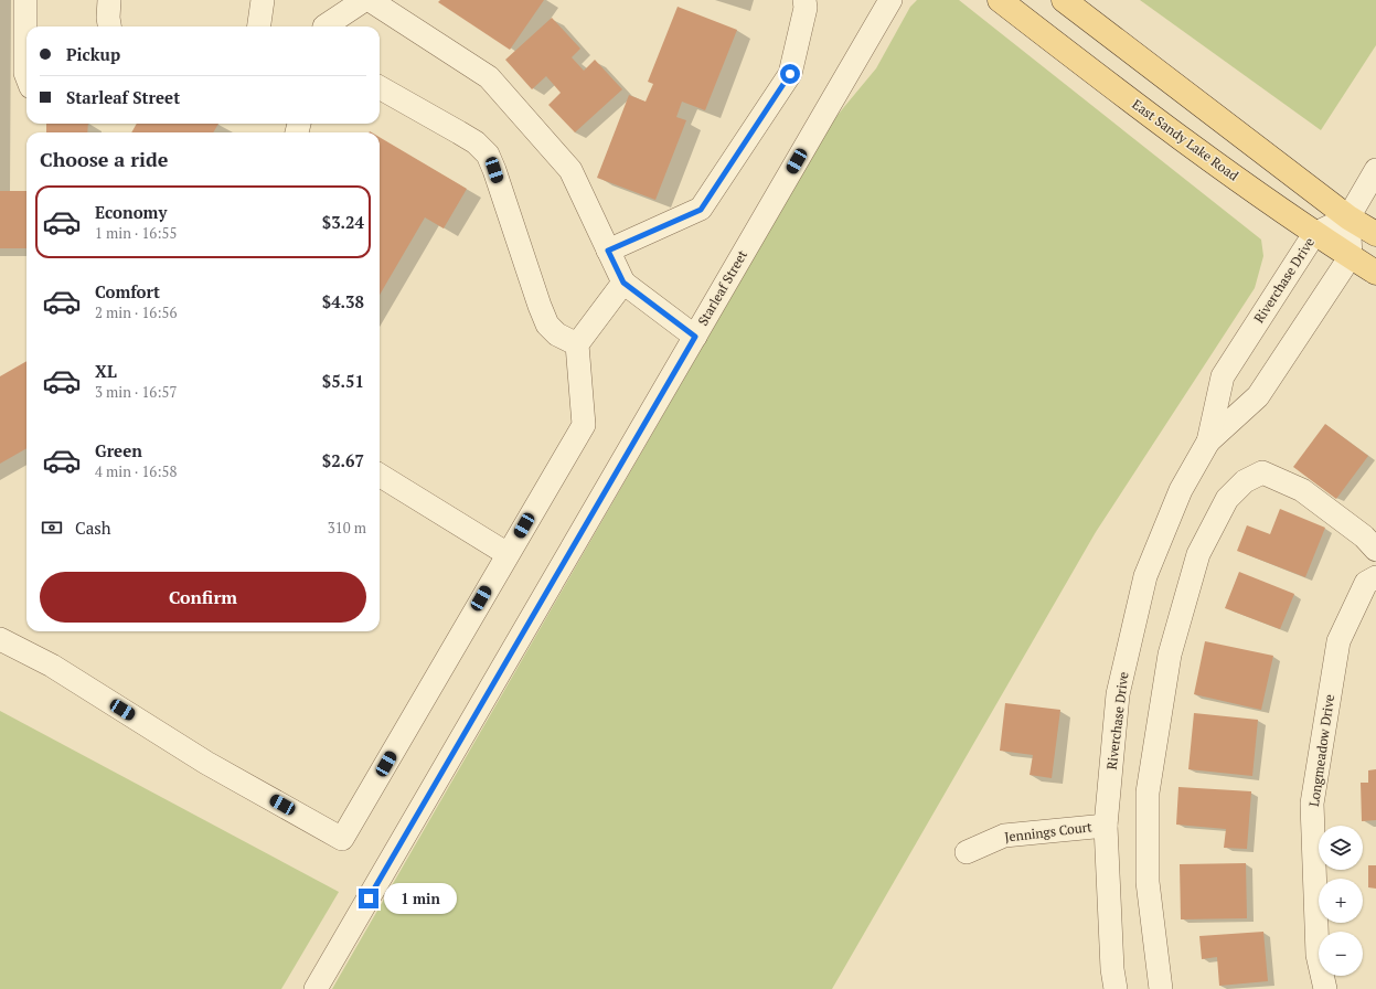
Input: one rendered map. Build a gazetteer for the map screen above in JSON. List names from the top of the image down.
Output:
{
  "streets": {
    "main road": ["East Sandy Lake Road"],
    "street": [
      "Riverchase Drive",
      "Starleaf Street",
      "Longmeadow Drive",
      "Jennings Court"
    ]
  },
  "crossings": [
    ["East Sandy Lake Road", "Riverchase Drive"],
    ["Riverchase Drive", "Jennings Court"]
  ],
  "page": {
    "banner": ["Pickup", "Starleaf Street"],
    "heading": "Choose a ride",
    "list": [
      {
        "name": "Economy",
        "note": "1 min · 16:55",
        "value": "$3.24"
      },
      {
        "name": "Comfort",
        "note": "2 min · 16:56",
        "value": "$4.38"
      },
      {
        "name": "XL",
        "note": "3 min · 16:57",
        "value": "$5.51"
      },
      {
        "name": "Green",
        "note": "4 min · 16:58",
        "value": "$2.67"
      }
    ],
    "pay": ["Cash", "310 m"],
    "buttons": "Confirm",
    "map_buttons": ["+", "−"],
    "bubble": "1 min"
  }
}
